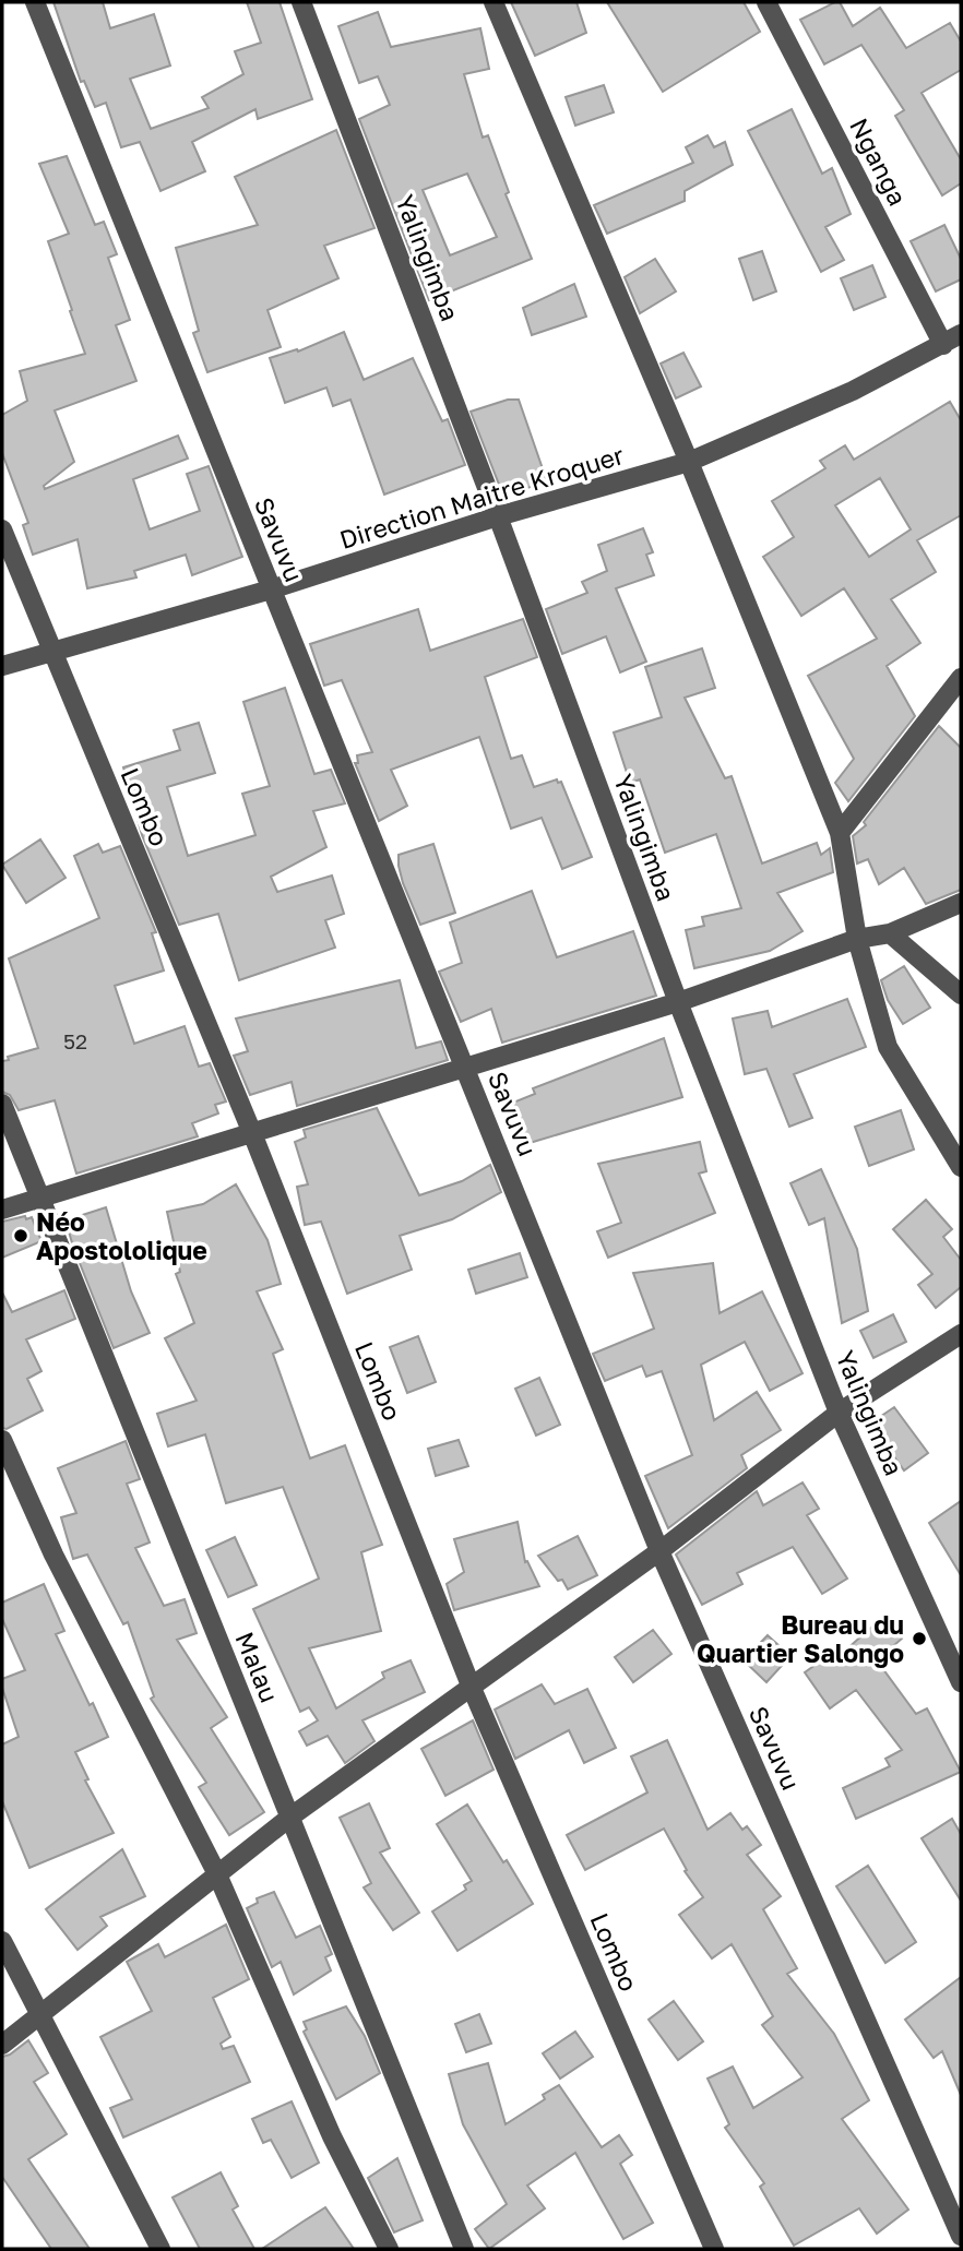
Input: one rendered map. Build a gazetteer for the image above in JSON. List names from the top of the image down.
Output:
{
  "streets": {
    "street": [
      "Nganga",
      "Yalingimba",
      "Direction Maitre Kroquer",
      "Savuvu",
      "Lombo",
      "Malau"
    ]
  },
  "crossings": [
    ["Nganga", "Direction Maitre Kroquer"],
    ["Yalingimba", "Direction Maitre Kroquer"],
    ["Direction Maitre Kroquer", "Savuvu"],
    ["Direction Maitre Kroquer", "Lombo"]
  ],
  "places": ["Néo Apostololique", "Bureau du Quartier Salongo"],
  "house_numbers": ["52"]
}
